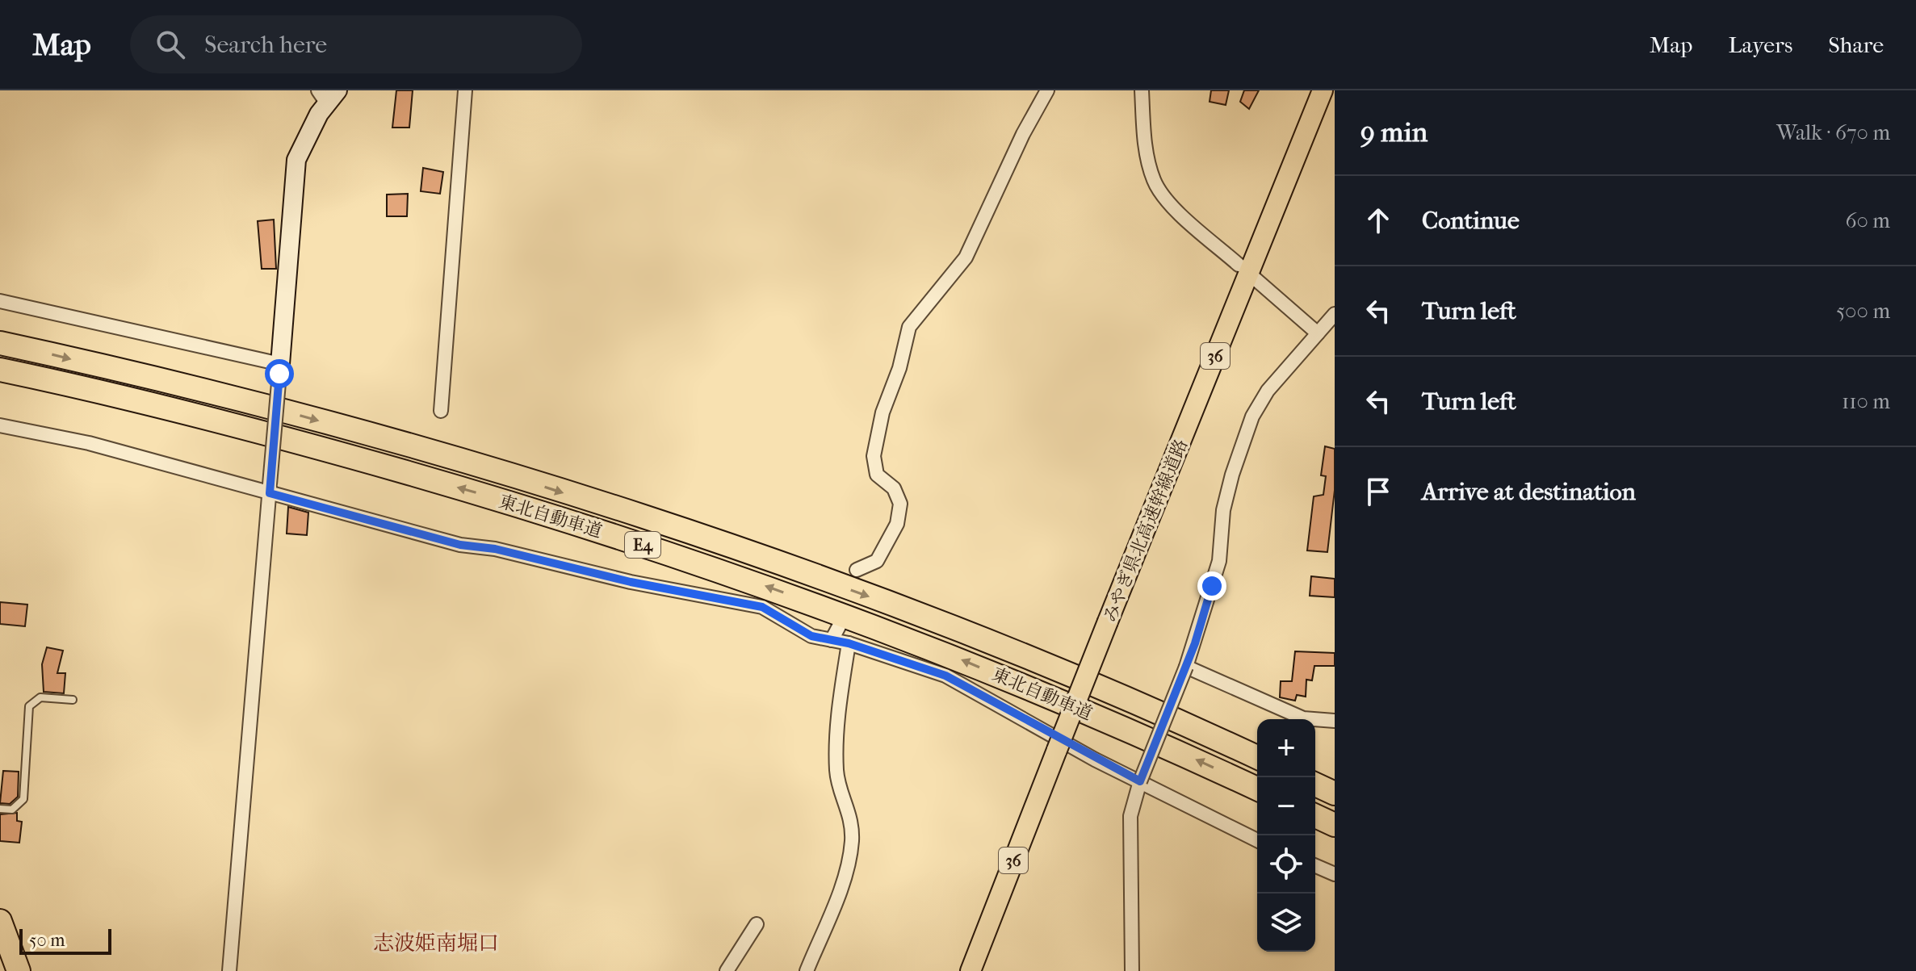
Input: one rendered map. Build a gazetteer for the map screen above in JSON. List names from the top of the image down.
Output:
{
  "streets": {
    "highway": ["東北自動車道", "E4"],
    "main road": ["36", "みやぎ県北高速幹線道路"]
  },
  "districts": ["志波姫南堀口"],
  "scale_bar": "50 m",
  "page": {
    "header": "Map",
    "search": "Search here",
    "nav": ["Map", "Layers", "Share"],
    "heading": ["9 min", "Walk · 670 m"],
    "list": [
      ["Continue", "60 m"],
      ["Turn left", "500 m"],
      ["Turn left", "110 m"],
      "Arrive at destination"
    ],
    "map_buttons": ["+", "−"],
    "scale": "50 m"
  }
}
